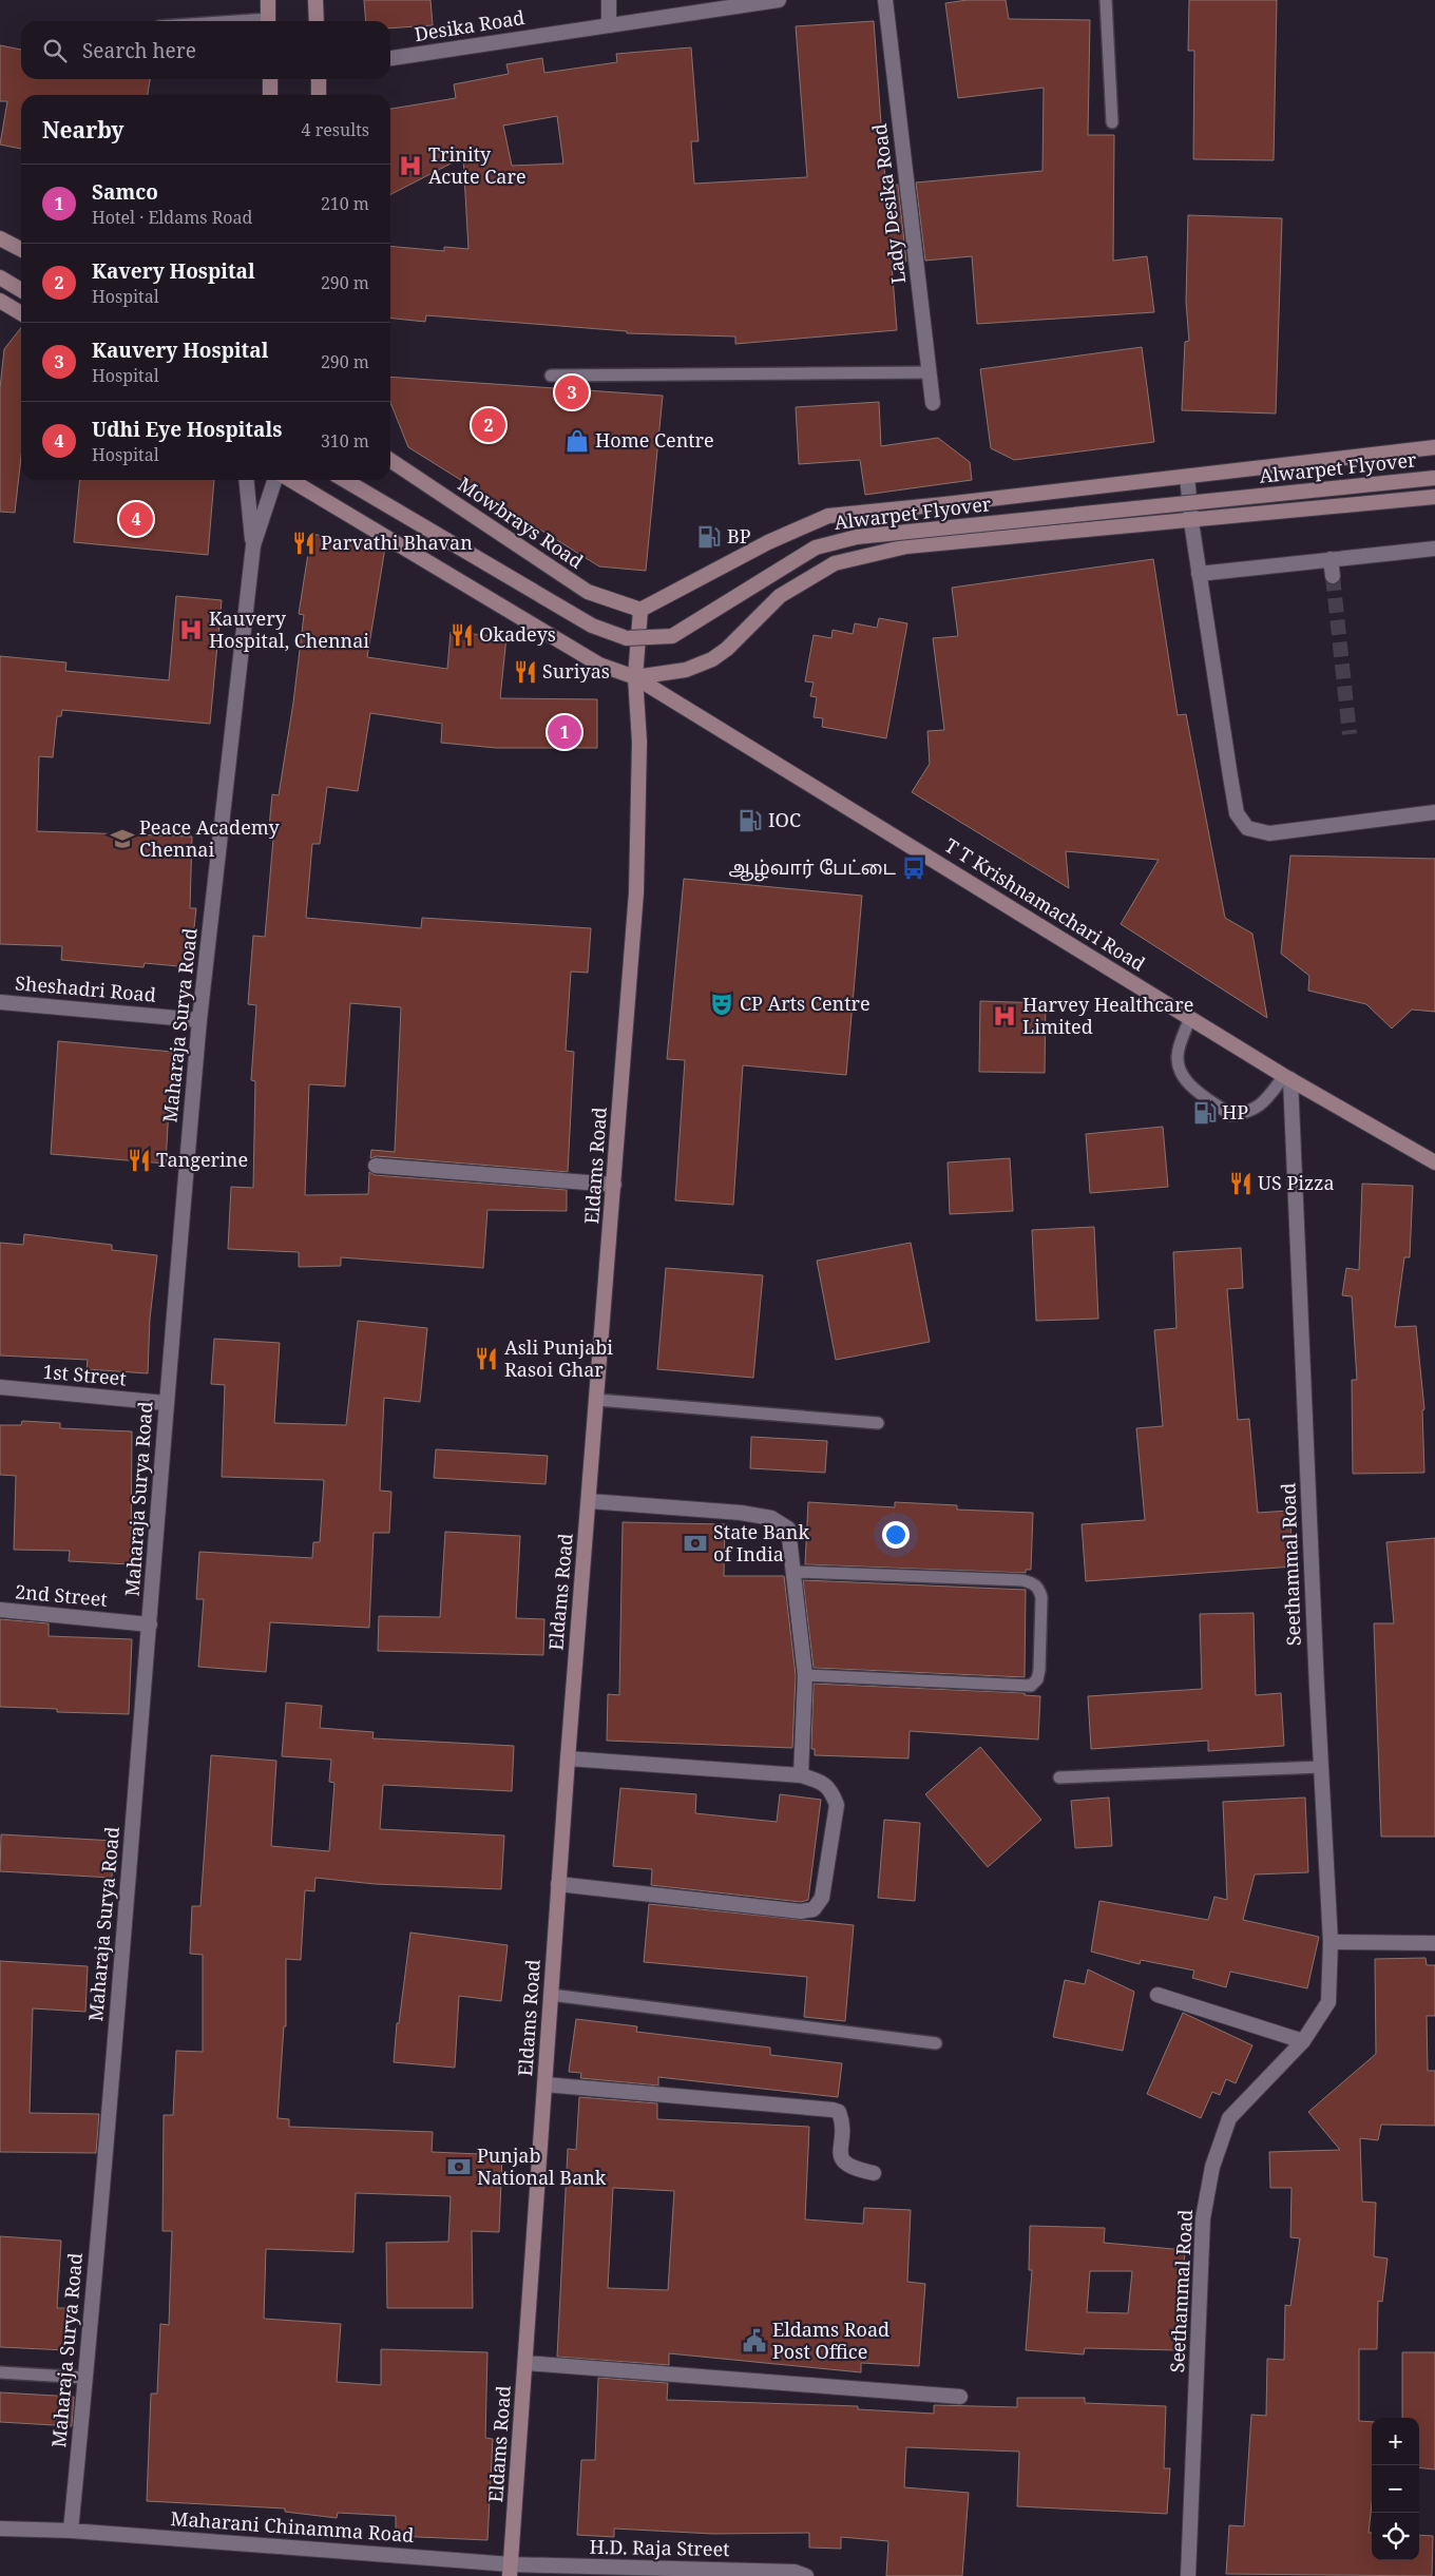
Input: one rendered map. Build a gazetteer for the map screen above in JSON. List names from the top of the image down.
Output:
{
  "streets": {
    "main road": [
      "Alwarpet Flyover",
      "Mowbrays Road",
      "T T Krishnamachari Road",
      "Eldams Road"
    ],
    "street": [
      "Desika Road",
      "Lady Desika Road",
      "Sheshadri Road",
      "Maharaja Surya Road",
      "1st Street",
      "Seethammal Road",
      "2nd Street",
      "Maharani Chinamma Road",
      "H.D. Raja Street"
    ]
  },
  "crossings": [
    ["Mowbrays Road", "Eldams Road"],
    ["T T Krishnamachari Road", "Eldams Road"],
    ["T T Krishnamachari Road", "Seethammal Road"],
    ["Sheshadri Road", "Maharaja Surya Road"],
    ["Maharaja Surya Road", "1st Street"],
    ["Maharaja Surya Road", "2nd Street"],
    ["Maharaja Surya Road", "Maharani Chinamma Road"],
    ["Eldams Road", "Maharani Chinamma Road"],
    ["Eldams Road", "H.D. Raja Street"],
    ["Maharani Chinamma Road", "H.D. Raja Street"]
  ],
  "places": {
    "hospital": ["Trinity Acute Care", "Kauvery Hospital, Chennai", "Harvey Healthcare Limited"],
    "shop": ["Home Centre"],
    "fuel station": ["BP", "IOC", "HP"],
    "restaurant": [
      "Parvathi Bhavan",
      "Okadeys",
      "Suriyas",
      "Tangerine",
      "US Pizza",
      "Asli Punjabi Rasoi Ghar"
    ],
    "school or university": ["Peace Academy Chennai"],
    "bus stop": ["ஆழ்வார் பேட்டை"],
    "theatre": ["CP Arts Centre"],
    "bank": ["State Bank of India", "Punjab National Bank"],
    "public building": ["Eldams Road Post Office"]
  },
  "page": {
    "search": "Search here",
    "heading": ["Nearby", "4 results"],
    "list": [
      {
        "mark": "1",
        "name": "Samco",
        "note": "Hotel · Eldams Road",
        "value": "210 m"
      },
      {
        "mark": "2",
        "name": "Kavery Hospital",
        "note": "Hospital",
        "value": "290 m"
      },
      {
        "mark": "3",
        "name": "Kauvery Hospital",
        "note": "Hospital",
        "value": "290 m"
      },
      {
        "mark": "4",
        "name": "Udhi Eye Hospitals",
        "note": "Hospital",
        "value": "310 m"
      }
    ],
    "pins": [
      "3",
      "2",
      "4",
      "1"
    ],
    "map_buttons": ["+", "−"]
  }
}
